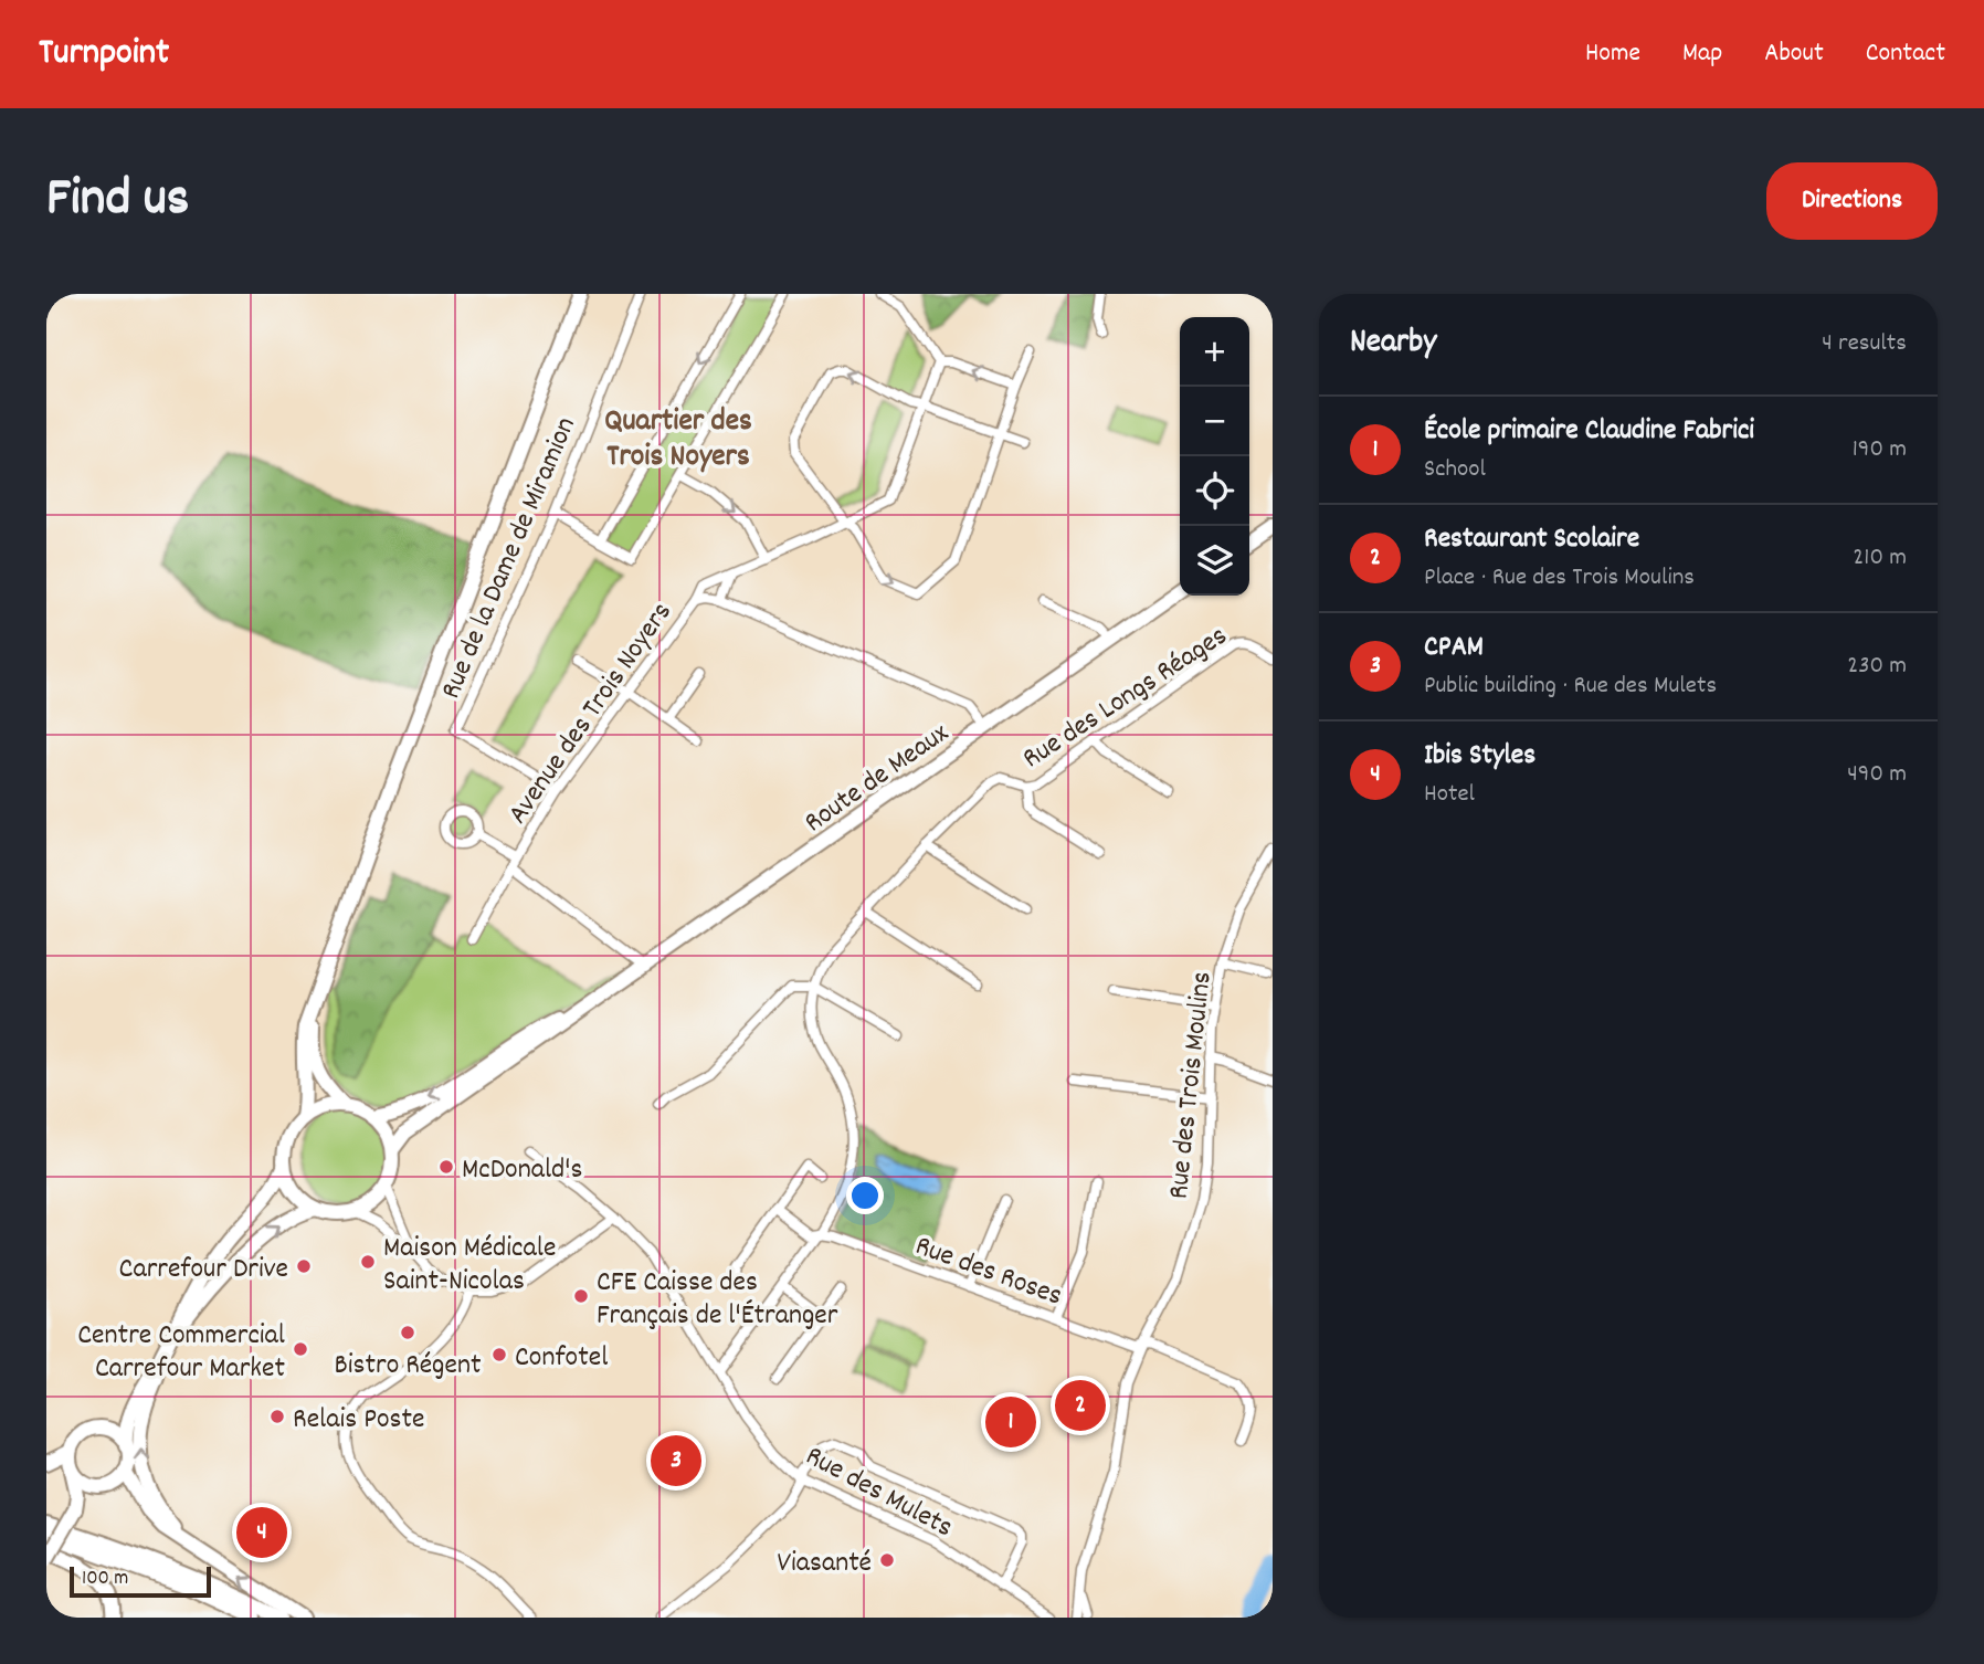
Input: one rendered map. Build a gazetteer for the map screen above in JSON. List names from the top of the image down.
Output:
{
  "streets": {
    "main road": ["Route de Meaux"],
    "street": [
      "Rue de la Dame de Miramion",
      "Rue des Longs Réages",
      "Avenue des Trois Noyers",
      "Rue des Trois Moulins",
      "Rue des Roses",
      "Rue des Mulets"
    ]
  },
  "crossings": [
    ["Rue de la Dame de Miramion", "Avenue des Trois Noyers"],
    ["Avenue des Trois Noyers", "Route de Meaux"],
    ["Rue des Trois Moulins", "Rue des Roses"]
  ],
  "districts": ["Quartier des Trois Noyers"],
  "places": [
    "McDonald's",
    "Maison Médicale Saint-Nicolas",
    "Carrefour Drive",
    "CFE Caisse des Français de l'Étranger",
    "Bistro Régent",
    "Centre Commercial Carrefour Market",
    "Confotel",
    "Relais Poste",
    "Viasanté"
  ],
  "scale_bar": "100 m",
  "page": {
    "header": "Turnpoint",
    "nav": [
      "Home",
      "Map",
      "About",
      "Contact"
    ],
    "title": "Find us",
    "buttons": "Directions",
    "heading": ["Nearby", "4 results"],
    "map_buttons": ["+", "−"],
    "list": [
      {
        "mark": "1",
        "name": "École primaire Claudine Fabrici",
        "note": "School",
        "value": "190 m"
      },
      {
        "mark": "2",
        "name": "Restaurant Scolaire",
        "note": "Place · Rue des Trois Moulins",
        "value": "210 m"
      },
      {
        "mark": "3",
        "name": "CPAM",
        "note": "Public building · Rue des Mulets",
        "value": "230 m"
      },
      {
        "mark": "4",
        "name": "Ibis Styles",
        "note": "Hotel",
        "value": "490 m"
      }
    ],
    "pins": [
      "2",
      "1",
      "3",
      "4"
    ],
    "scale": "100 m"
  }
}
